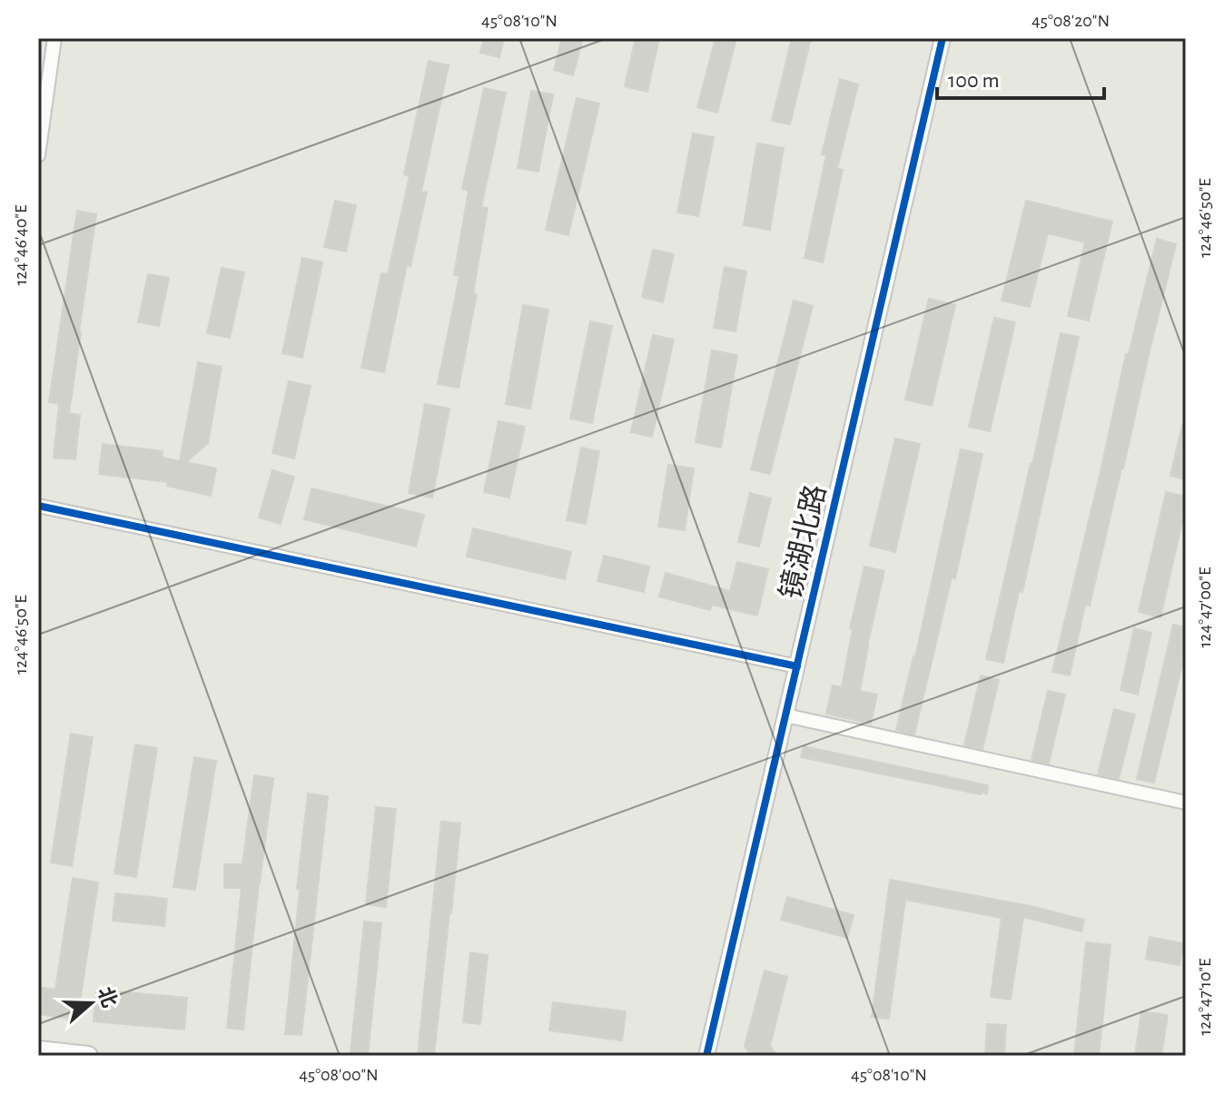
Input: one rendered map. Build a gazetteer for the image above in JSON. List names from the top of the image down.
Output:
{
  "streets": {
    "street": ["镜湖北路"]
  },
  "scale_bar": "100 m",
  "north": "right",
  "coordinates": [
    "45°08'10\"N",
    "45°08'20\"N",
    "124°46'50\"E",
    "124°46'40\"E",
    "124°47'00\"E",
    "124°47'10\"E",
    "45°08'00\"N"
  ]
}
